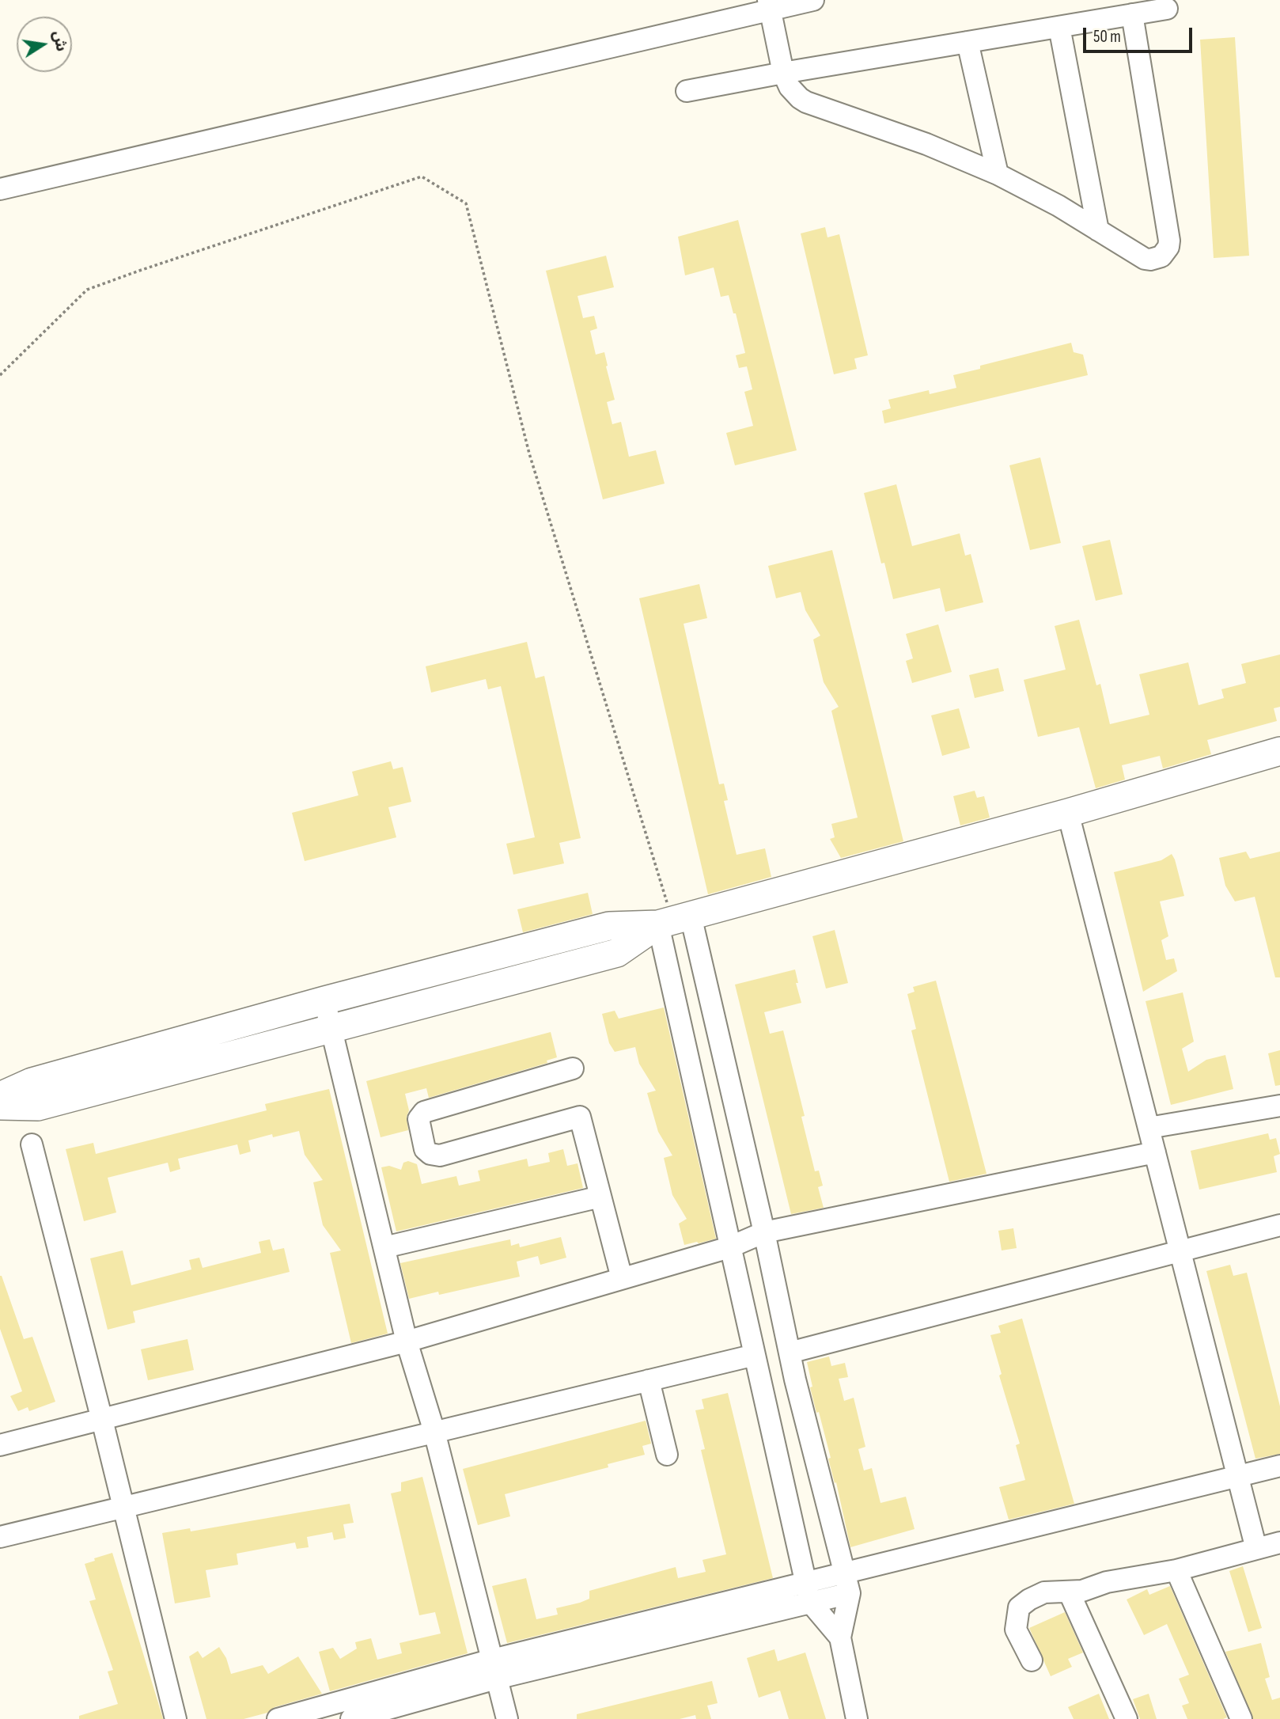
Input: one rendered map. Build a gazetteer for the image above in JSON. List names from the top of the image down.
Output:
{
  "scale_bar": "50 m",
  "north": "right"
}
